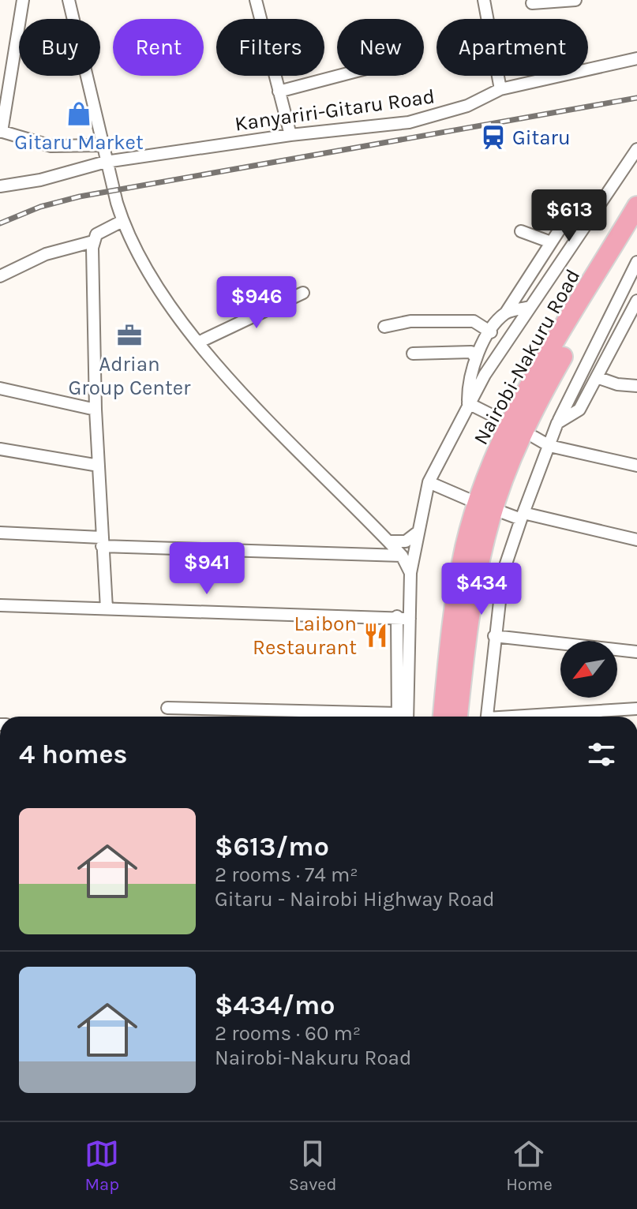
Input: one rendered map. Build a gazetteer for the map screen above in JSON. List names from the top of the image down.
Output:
{
  "streets": {
    "highway": ["Nairobi-Nakuru Road"],
    "street": ["Kanyariri-Gitaru Road"]
  },
  "places": {
    "shop": ["Gitaru Market"],
    "station": ["Gitaru"],
    "office": ["Adrian Group Center"],
    "restaurant": ["Laibon Restaurant"]
  },
  "north": "bottom left",
  "page": {
    "chip": [
      "Buy",
      "Rent",
      "Filters",
      "New",
      "Apartment"
    ],
    "price": [
      "$613",
      "$946",
      "$941",
      "$434"
    ],
    "heading": "4 homes",
    "list": [
      {
        "name": "$613/mo",
        "note": "2 rooms · 74 m² · Gitaru - Nairobi Highway Road"
      },
      {
        "name": "$434/mo",
        "note": "2 rooms · 60 m² · Nairobi-Nakuru Road"
      }
    ],
    "tabs": ["Map", "Saved", "Home"]
  }
}
